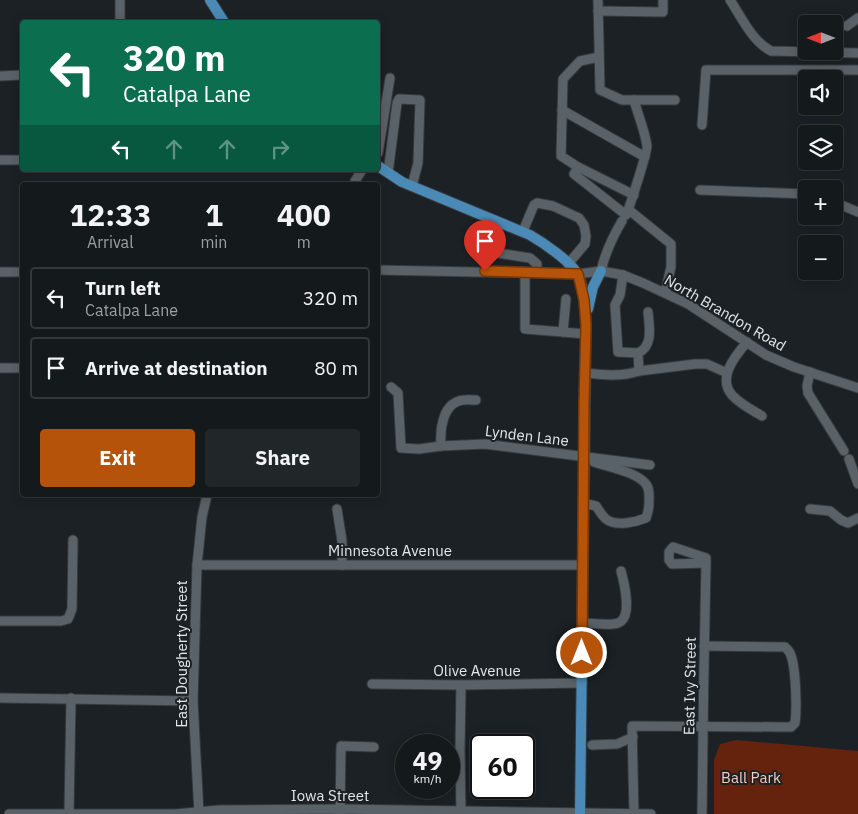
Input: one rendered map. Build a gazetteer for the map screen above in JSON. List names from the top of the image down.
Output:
{
  "streets": {
    "street": [
      "North Brandon Road",
      "Lynden Lane",
      "Minnesota Avenue",
      "East Dougherty Street",
      "Olive Avenue",
      "East Ivy Street",
      "Iowa Street"
    ]
  },
  "crossings": [
    ["Minnesota Avenue", "East Dougherty Street"],
    ["East Dougherty Street", "Iowa Street"]
  ],
  "parks": ["Ball Park"],
  "north": "left",
  "page": {
    "map_buttons": ["+", "−"],
    "turn": ["320 m", "Catalpa Lane"],
    "eta": [
      "12:33",
      "Arrival",
      "1",
      "min",
      "400",
      "m"
    ],
    "list": [
      {
        "name": "Turn left",
        "note": "Catalpa Lane",
        "value": "320 m"
      },
      {
        "name": "Arrive at destination",
        "value": "80 m"
      }
    ],
    "buttons": ["Exit", "Share"],
    "speed": "49 km/h",
    "limit": "60"
  }
}
